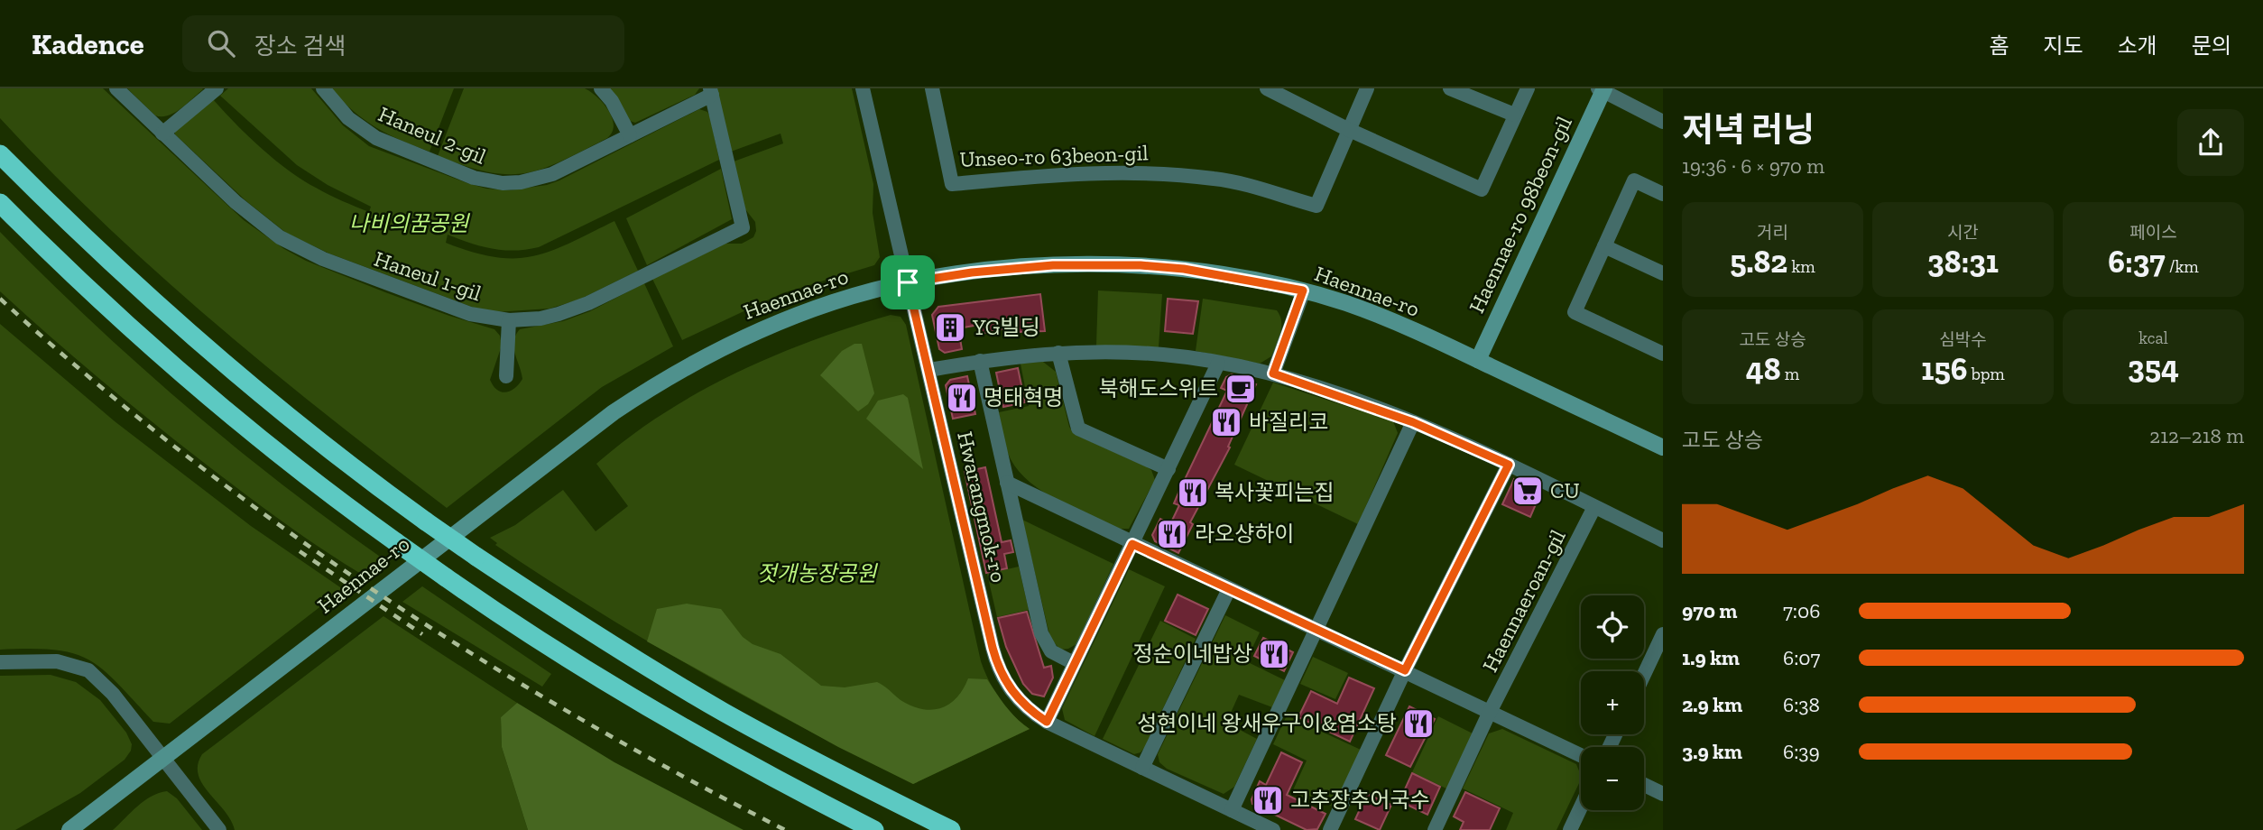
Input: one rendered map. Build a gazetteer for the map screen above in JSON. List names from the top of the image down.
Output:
{
  "streets": {
    "main road": ["Haennae-ro 98beon-gil", "Haennae-ro"],
    "street": [
      "Haneul 2-gil",
      "Unseo-ro 63beon-gil",
      "Haneul 1-gil",
      "Hwarangmok-ro",
      "Haennaeroan-gil"
    ]
  },
  "crossings": [
    ["Haneul 2-gil", "Haneul 1-gil"],
    ["Haennae-ro 98beon-gil", "Haennae-ro"],
    ["Haennae-ro", "Hwarangmok-ro"]
  ],
  "parks": ["나비의꿈공원", "젓개농장공원"],
  "places": {
    "building": ["YG빌딩"],
    "cafe": ["북해도스위트"],
    "restaurant": [
      "명태혁명",
      "바질리코",
      "복사꽃피는집",
      "라오샹하이",
      "정순이네밥상",
      "성현이네 왕새우구이&염소탕",
      "고추장추어국수"
    ],
    "supermarket": ["CU"]
  },
  "page": {
    "header": "Kadence",
    "search": "장소 검색",
    "nav": [
      "홈",
      "지도",
      "소개",
      "문의"
    ],
    "heading": ["저녁 러닝", "19:36 · 6 × 970 m"],
    "stats": [
      ["거리", "5.82 km"],
      ["시간", "38:31"],
      ["페이스", "6:37 /km"],
      ["고도 상승", "48 m"],
      ["심박수", "156 bpm"],
      ["kcal", "354"]
    ],
    "chart": ["고도 상승", "212–218 m"],
    "list": [
      {
        "name": "970 m",
        "note": "7:06"
      },
      {
        "name": "1.9 km",
        "note": "6:07"
      },
      {
        "name": "2.9 km",
        "note": "6:38"
      },
      {
        "name": "3.9 km",
        "note": "6:39"
      }
    ],
    "map_buttons": ["+", "−"]
  }
}
